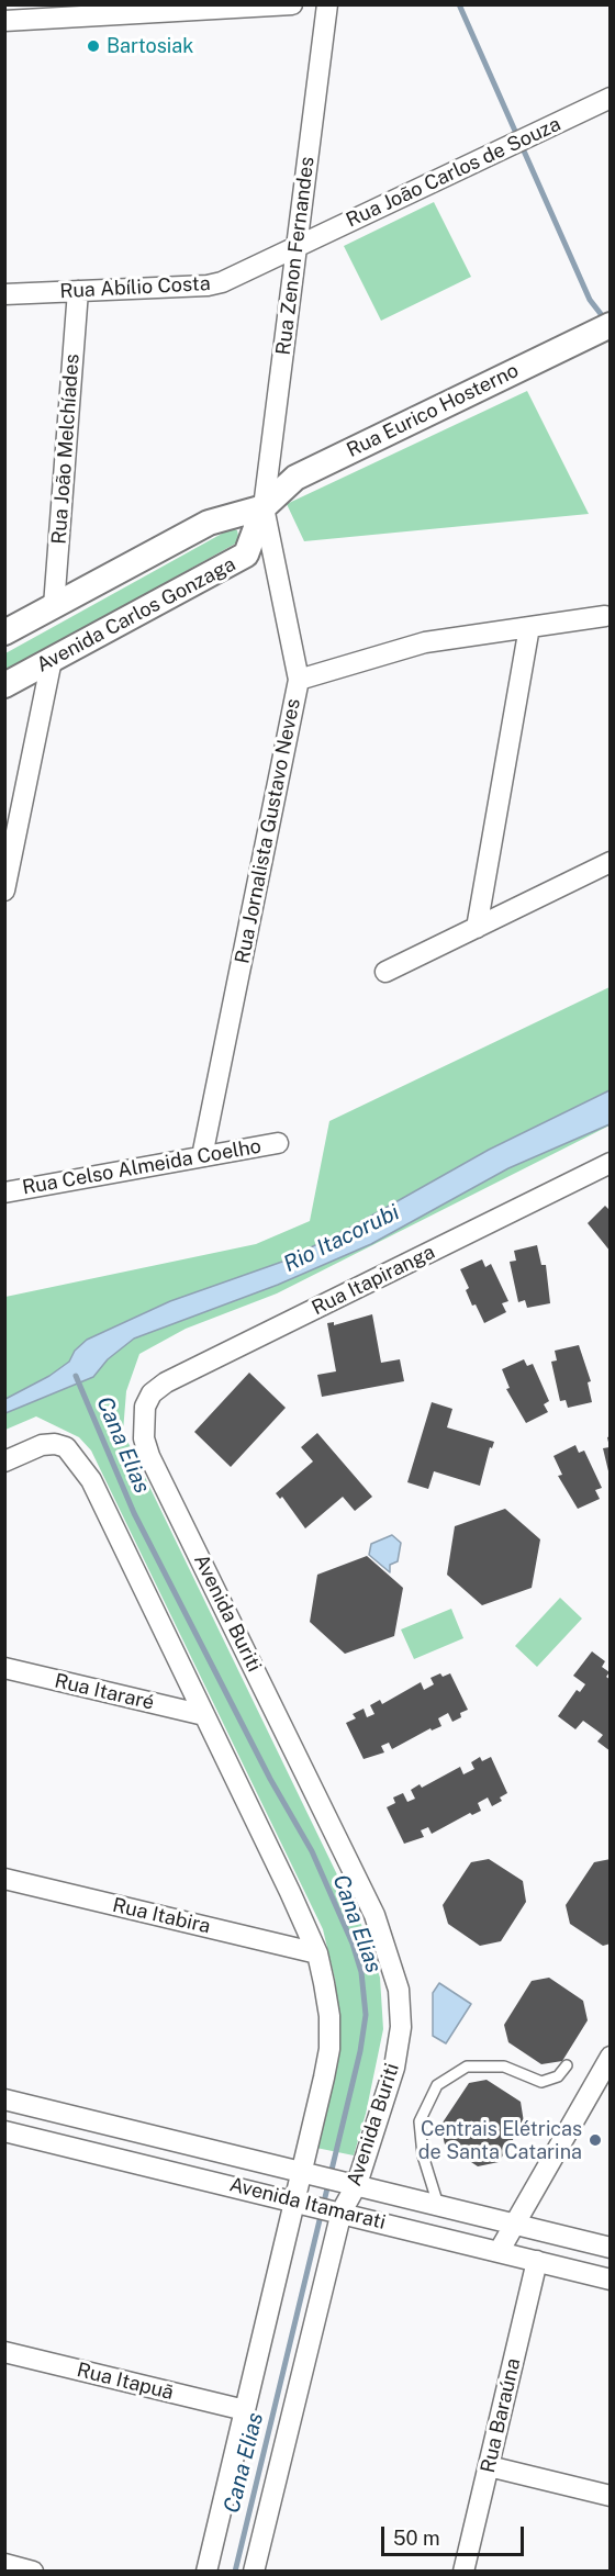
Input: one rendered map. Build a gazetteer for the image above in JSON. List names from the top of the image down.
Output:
{
  "streets": {
    "street": [
      "Rua João Carlos de Souza",
      "Rua Zenon Fernandes",
      "Rua Abílio Costa",
      "Rua Eurico Hosterno",
      "Rua João Melchíades",
      "Avenida Carlos Gonzaga",
      "Rua Jornalista Gustavo Neves",
      "Rua Celso Almeida Coelho",
      "Rua Itapiranga",
      "Avenida Buriti",
      "Rua Itararé",
      "Rua Itabira",
      "Avenida Itamarati",
      "Rua Itapuã",
      "Rua Baraúna"
    ]
  },
  "crossings": [
    ["Rua João Carlos de Souza", "Rua Zenon Fernandes"],
    ["Rua João Carlos de Souza", "Rua Abílio Costa"],
    ["Rua Zenon Fernandes", "Rua Abílio Costa"],
    ["Rua Zenon Fernandes", "Rua Eurico Hosterno"],
    ["Rua Zenon Fernandes", "Avenida Carlos Gonzaga"],
    ["Rua Zenon Fernandes", "Rua Jornalista Gustavo Neves"],
    ["Rua Abílio Costa", "Rua João Melchíades"],
    ["Rua Eurico Hosterno", "Avenida Carlos Gonzaga"],
    ["Rua Eurico Hosterno", "Rua Jornalista Gustavo Neves"],
    ["Avenida Carlos Gonzaga", "Rua Jornalista Gustavo Neves"],
    ["Rua Jornalista Gustavo Neves", "Rua Celso Almeida Coelho"],
    ["Rua Itapiranga", "Avenida Buriti"],
    ["Avenida Buriti", "Avenida Itamarati"],
    ["Avenida Itamarati", "Rua Baraúna"]
  ],
  "water": ["Rio Itacorubi", "Cana Elias"],
  "places": ["Bartosiak", "Centrais Elétricas de Santa Catarina"],
  "scale_bar": "50 m"
}
